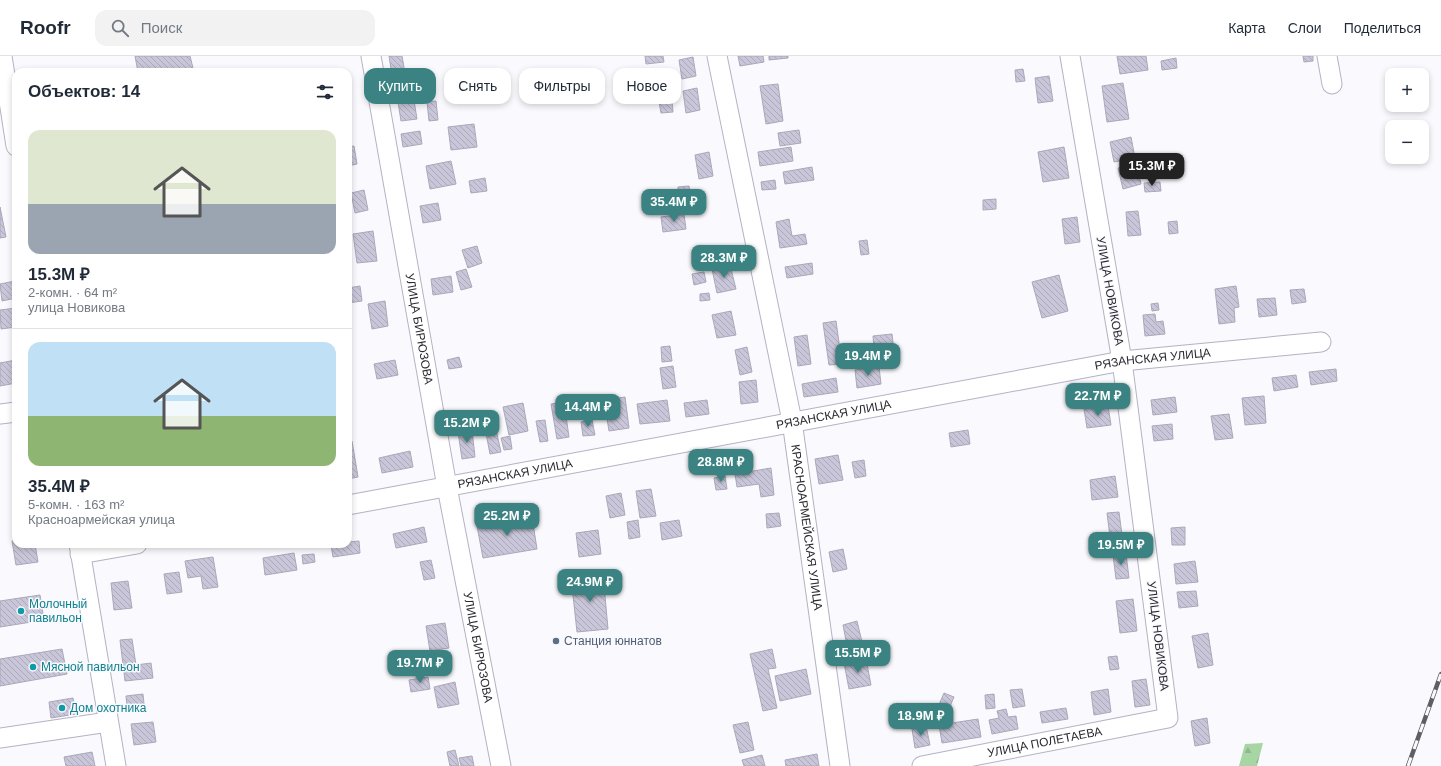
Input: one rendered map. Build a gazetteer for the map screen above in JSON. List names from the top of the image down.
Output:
{
  "streets": {
    "street": [
      "УЛИЦА НОВИКОВА",
      "УЛИЦА БИРЮЗОВА",
      "РЯЗАНСКАЯ УЛИЦА",
      "КРАСНОАРМЕЙСКАЯ УЛИЦА",
      "УЛИЦА ПОЛЕТАЕВА"
    ]
  },
  "crossings": [
    ["УЛИЦА НОВИКОВА", "РЯЗАНСКАЯ УЛИЦА"],
    ["УЛИЦА НОВИКОВА", "УЛИЦА ПОЛЕТАЕВА"],
    ["УЛИЦА БИРЮЗОВА", "РЯЗАНСКАЯ УЛИЦА"],
    ["РЯЗАНСКАЯ УЛИЦА", "КРАСНОАРМЕЙСКАЯ УЛИЦА"]
  ],
  "places": [
    "Молочный павильон",
    "Станция юннатов",
    "Мясной павильон",
    "Дом охотника"
  ],
  "page": {
    "header": "Roofr",
    "search": "Поиск",
    "nav": ["Карта", "Слои", "Поделиться"],
    "map_buttons": ["+", "−"],
    "chip": [
      "Купить",
      "Снять",
      "Фильтры",
      "Новое"
    ],
    "heading": "Объектов: 14",
    "list": [
      {
        "name": "15.3M ₽",
        "note": "2-комн. · 64 m² · улица Новикова"
      },
      {
        "name": "35.4M ₽",
        "note": "5-комн. · 163 m² · Красноармейская улица"
      }
    ],
    "price": [
      "15.3M ₽",
      "35.4M ₽",
      "28.3M ₽",
      "19.4M ₽",
      "22.7M ₽",
      "14.4M ₽",
      "15.2M ₽",
      "28.8M ₽",
      "25.2M ₽",
      "19.5M ₽",
      "24.9M ₽",
      "15.5M ₽",
      "19.7M ₽",
      "18.9M ₽"
    ]
  }
}
